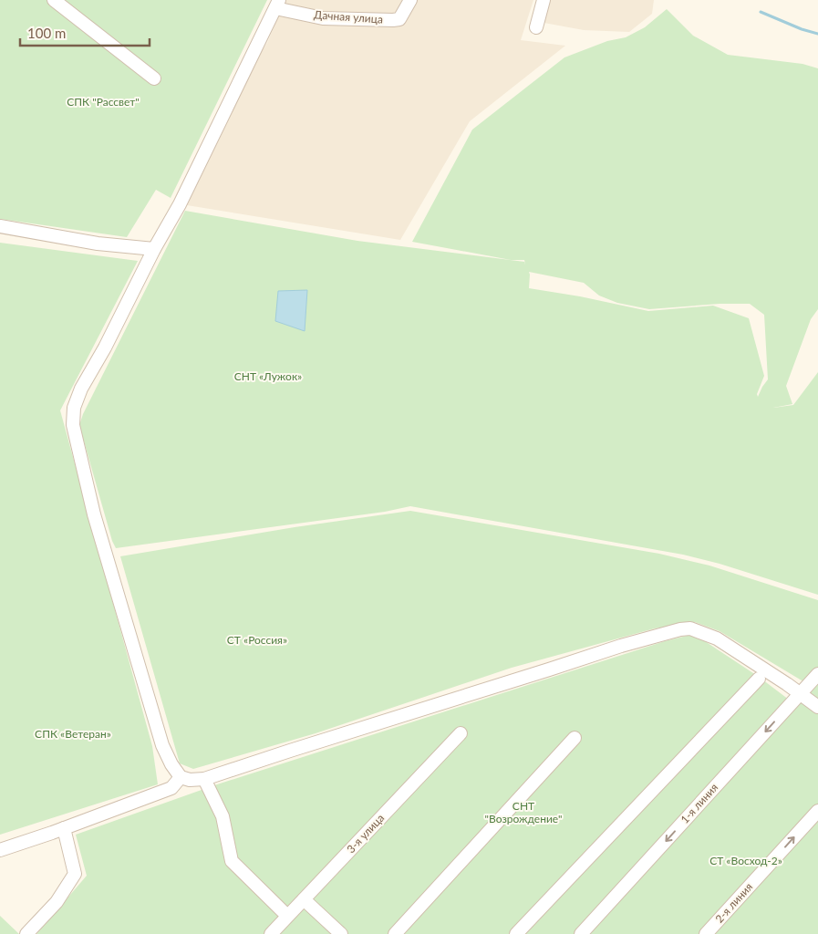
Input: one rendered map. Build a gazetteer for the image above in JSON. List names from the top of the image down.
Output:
{
  "streets": {
    "street": [
      "Дачная улица",
      "1-я линия",
      "3-я улица",
      "2-я линия"
    ]
  },
  "one_way": ["2-я линия"],
  "parks": [
    "СПК \"Рассвет\"",
    "СНТ «Лужок»",
    "СТ «Россия»",
    "СПК «Ветеран»",
    "СНТ \"Возрождение\"",
    "СТ «Восход-2»"
  ],
  "scale_bar": "100 m"
}
